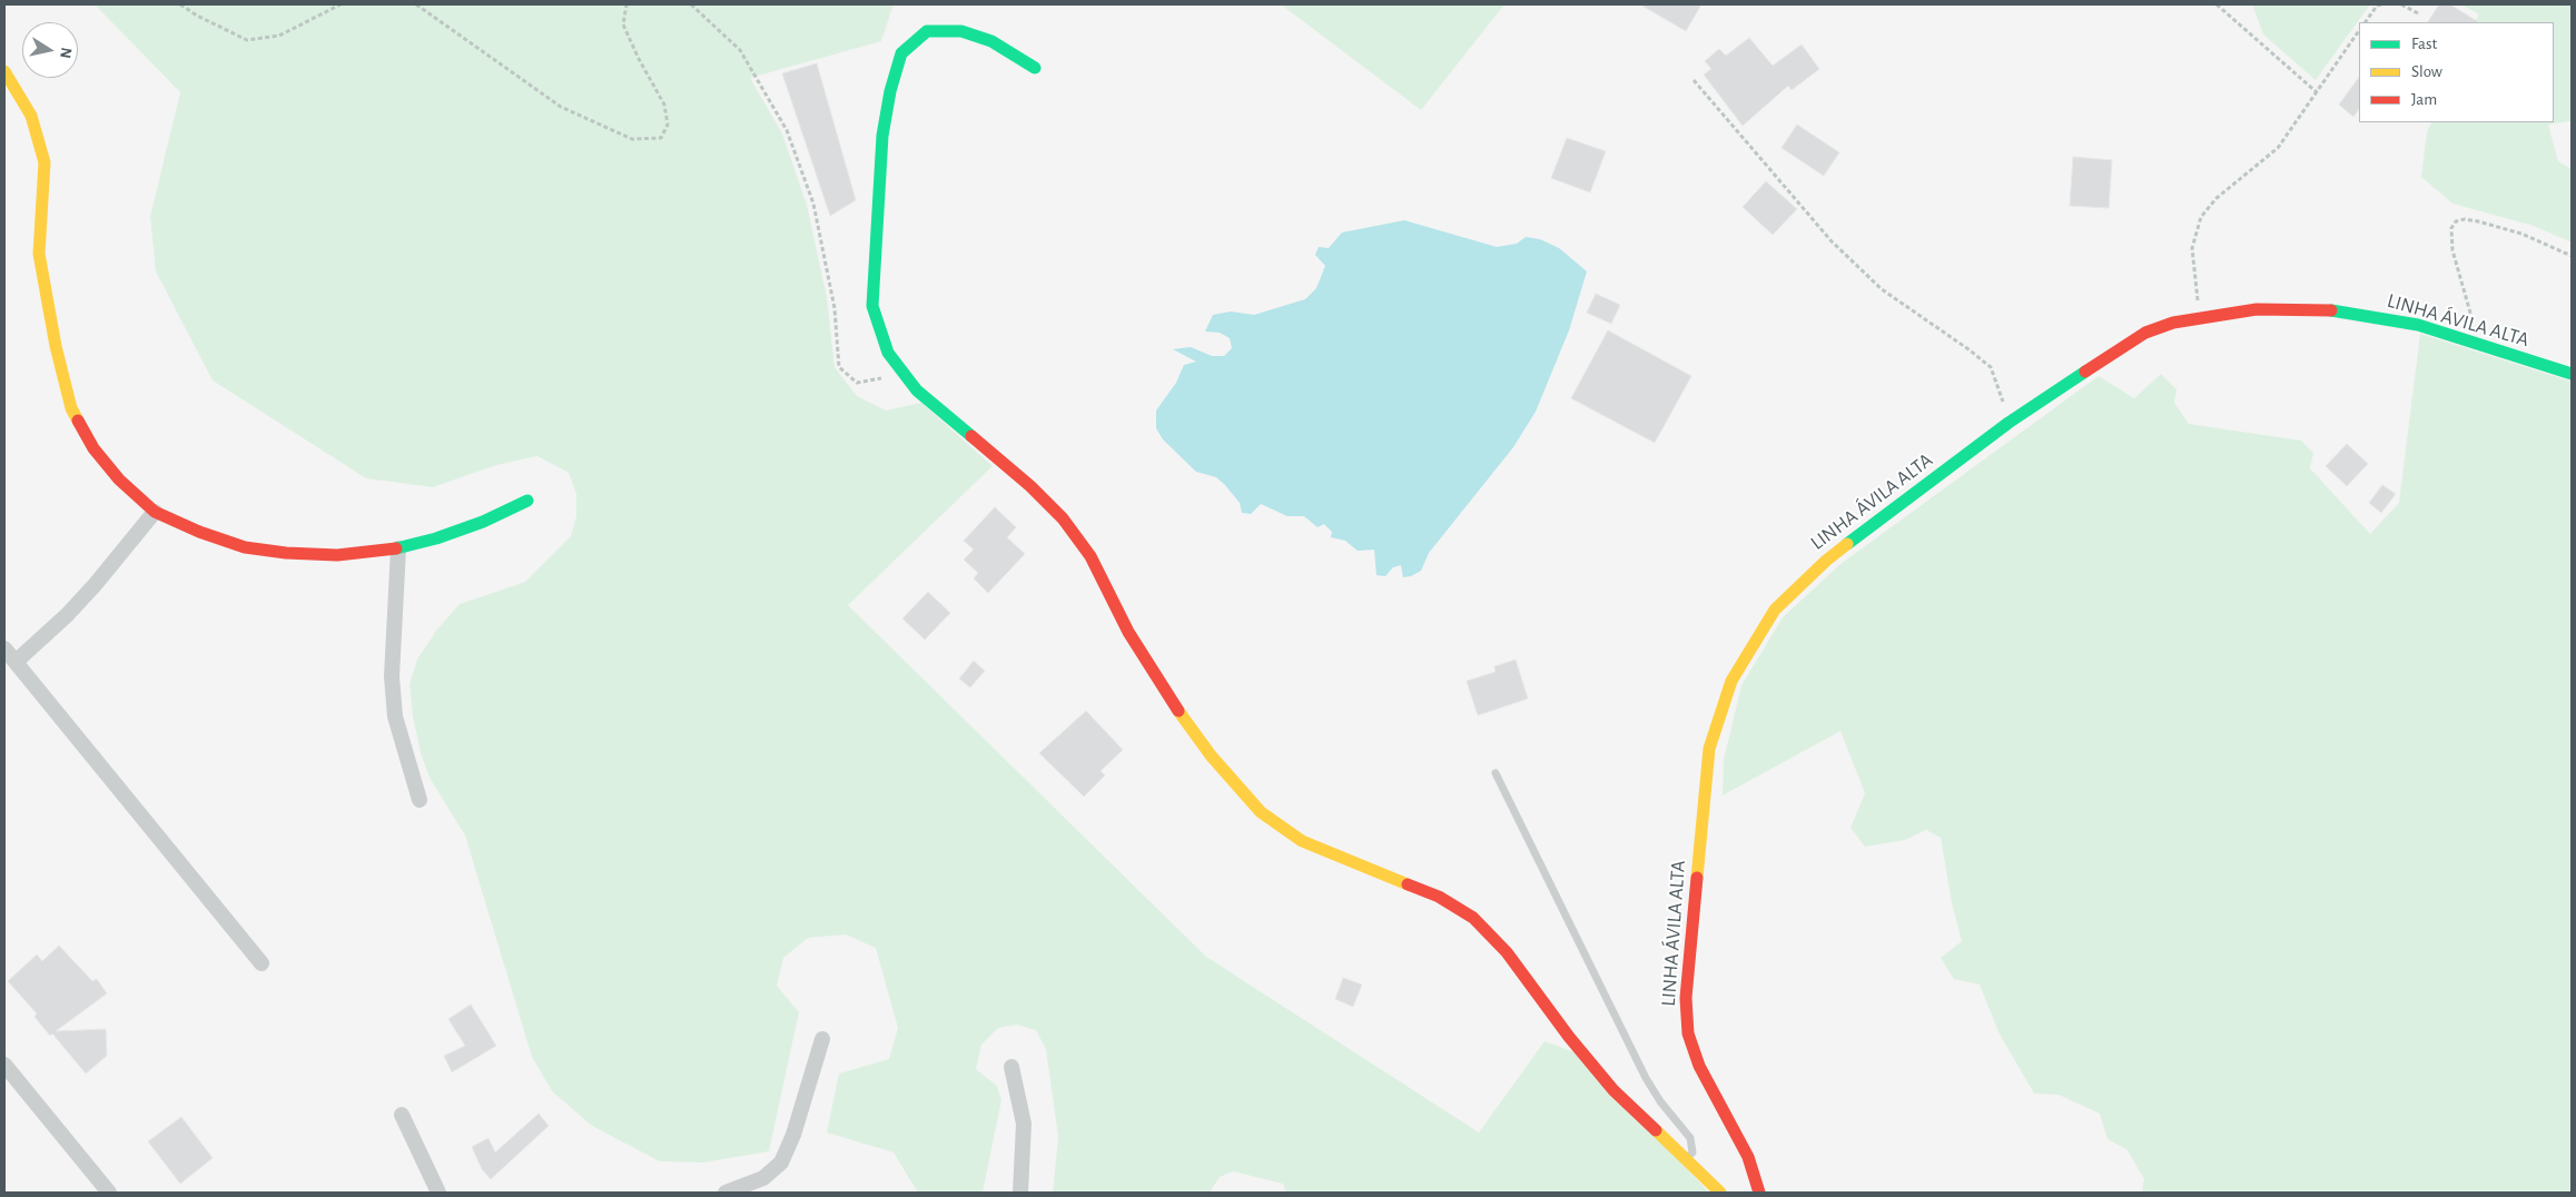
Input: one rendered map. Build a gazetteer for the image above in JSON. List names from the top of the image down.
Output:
{
  "streets": {
    "street": ["LINHA ÁVILA ALTA"]
  },
  "legend": ["Fast", "Slow", "Jam"],
  "north": "right"
}
